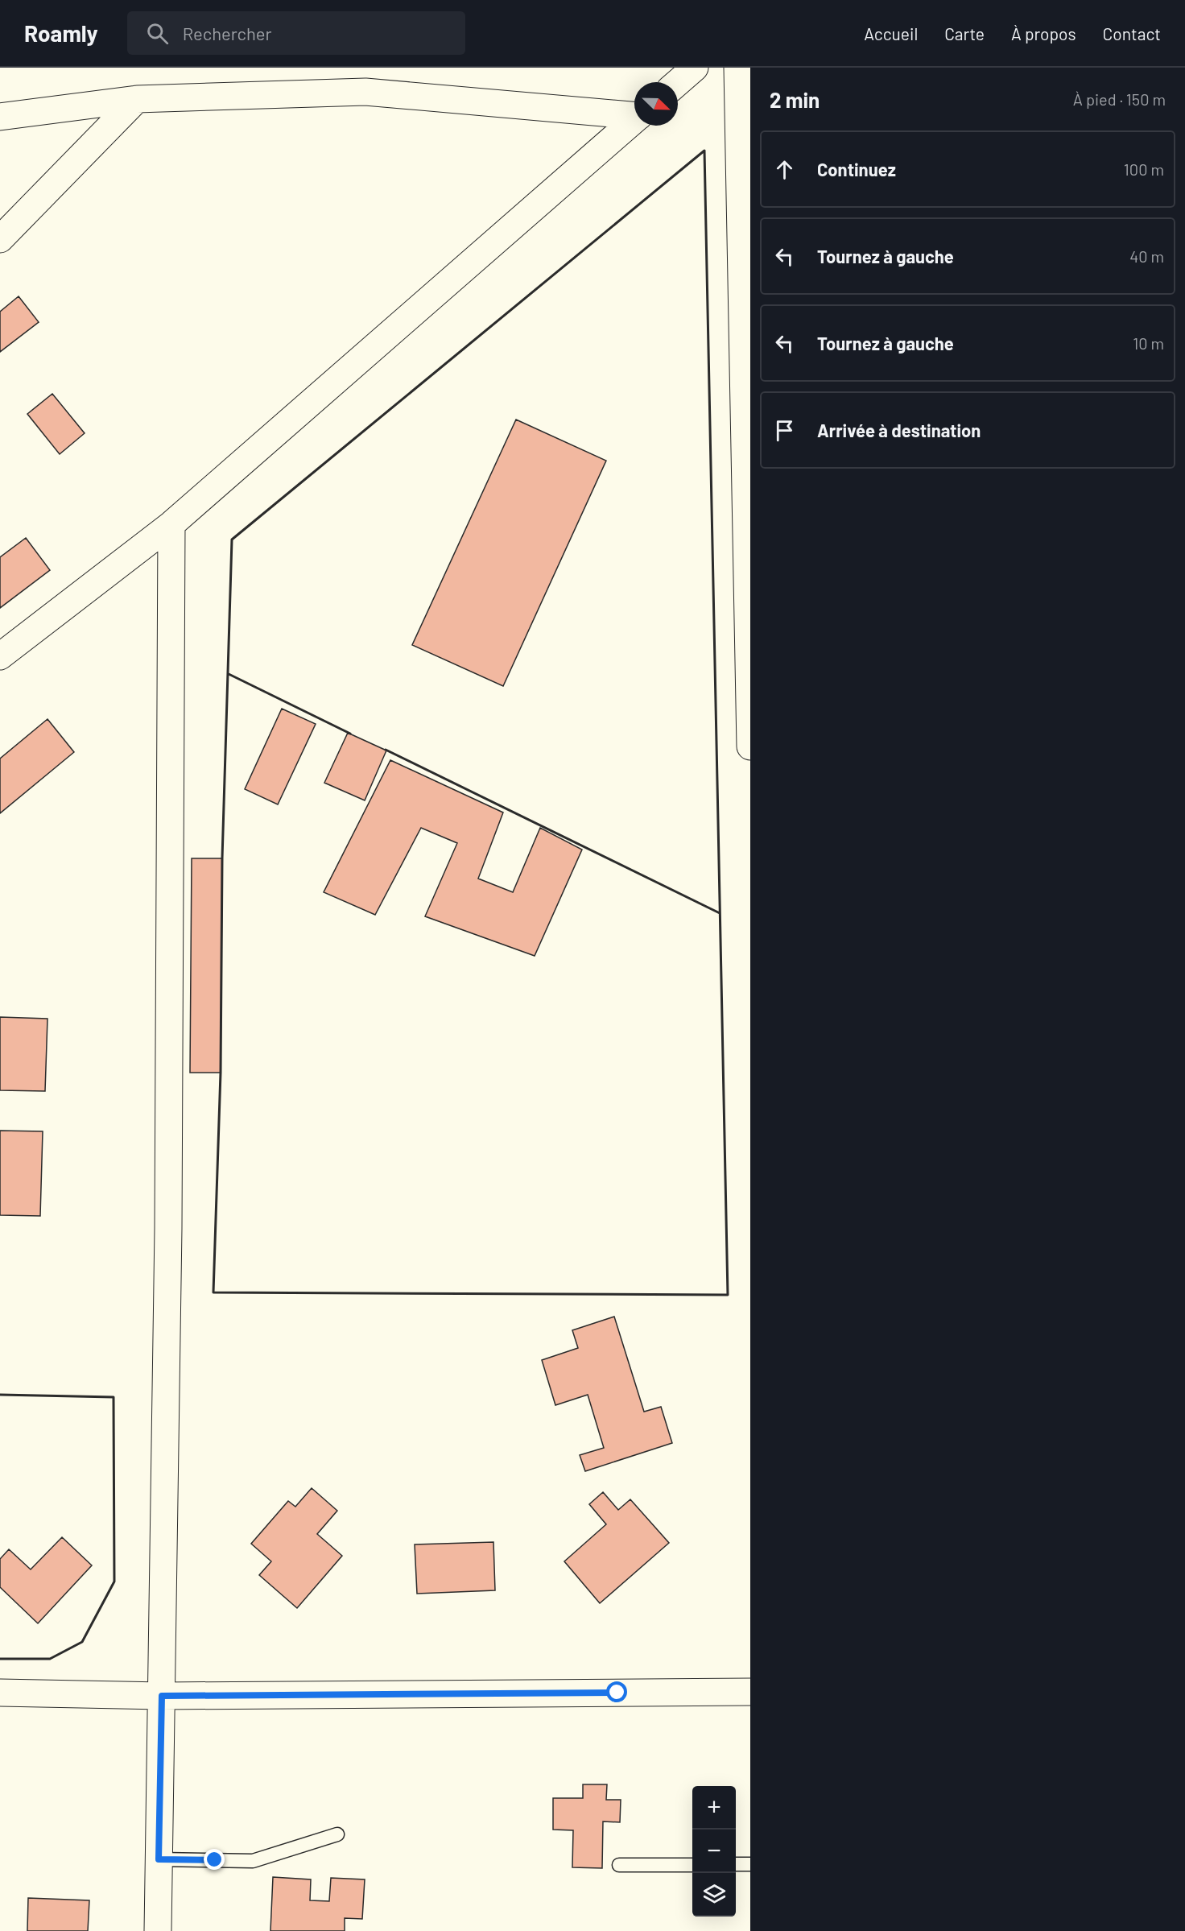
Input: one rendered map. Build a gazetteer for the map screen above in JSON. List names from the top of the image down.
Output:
{
  "north": "bottom right",
  "page": {
    "header": "Roamly",
    "search": "Rechercher",
    "nav": [
      "Accueil",
      "Carte",
      "À propos",
      "Contact"
    ],
    "heading": ["2 min", "À pied · 150 m"],
    "list": [
      ["Continuez", "100 m"],
      ["Tournez à gauche", "40 m"],
      ["Tournez à gauche", "10 m"],
      "Arrivée à destination"
    ],
    "map_buttons": ["+", "−"]
  }
}
